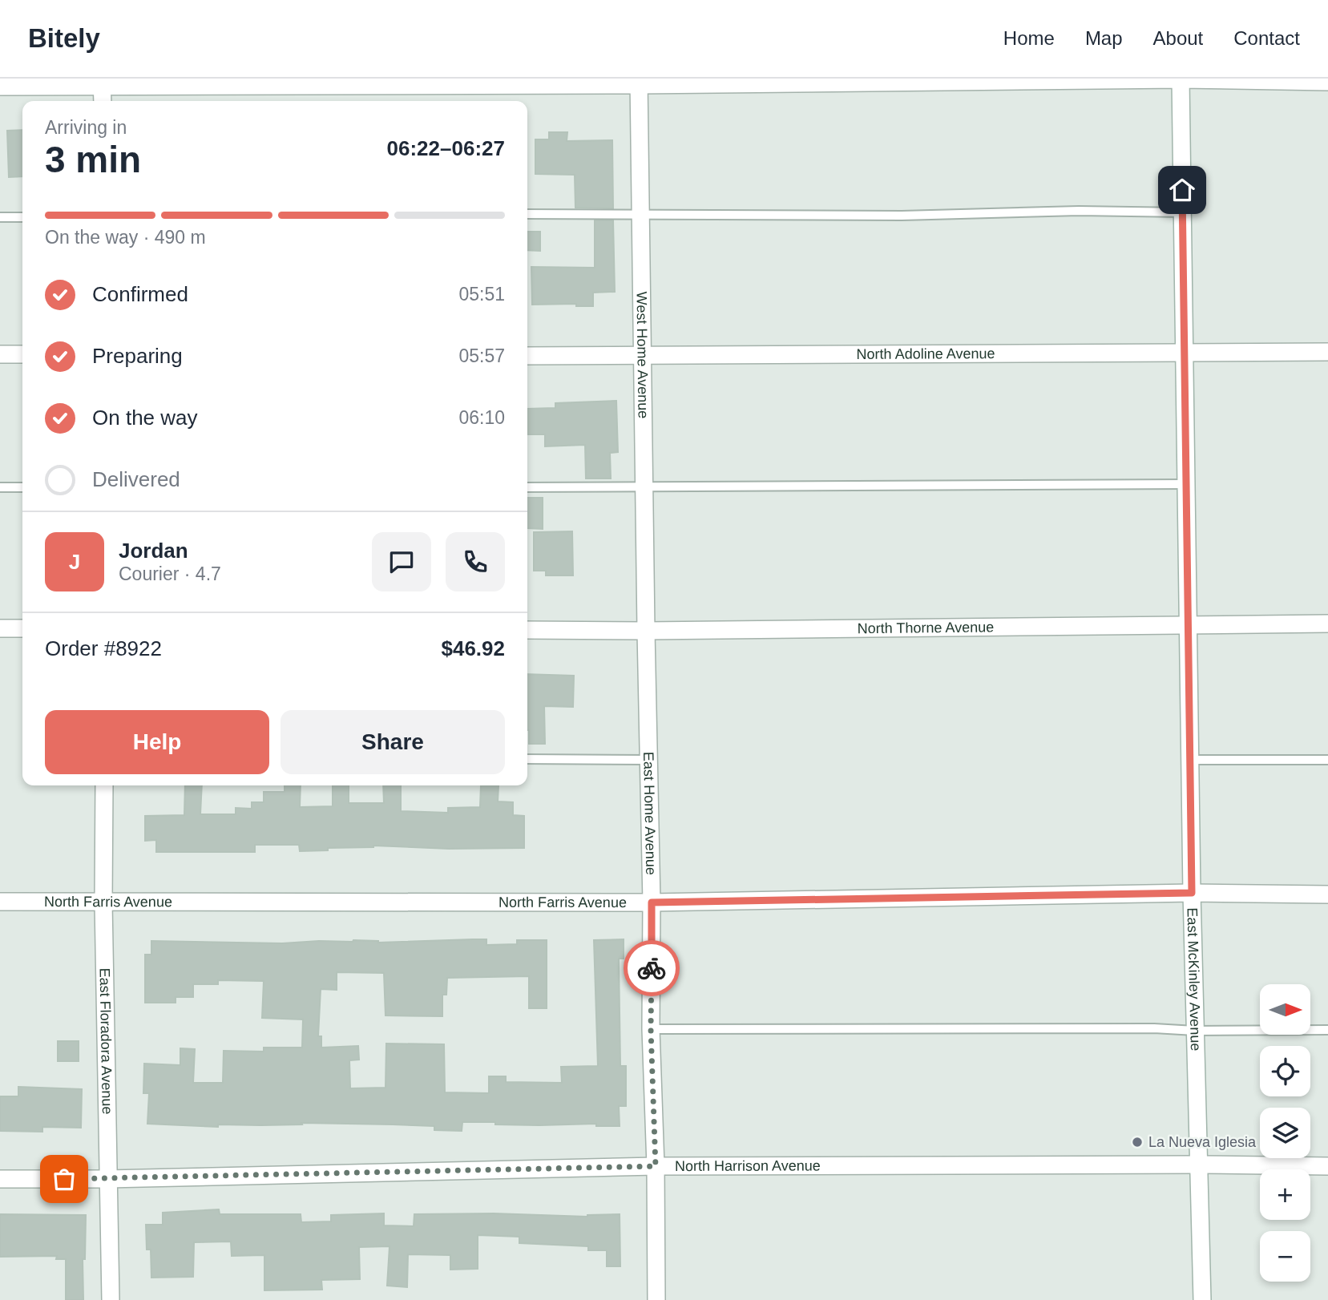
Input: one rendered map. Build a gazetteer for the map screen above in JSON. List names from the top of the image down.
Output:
{
  "streets": {
    "street": [
      "West Home Avenue",
      "North Adoline Avenue",
      "North Thorne Avenue",
      "East Home Avenue",
      "North Farris Avenue",
      "East McKinley Avenue",
      "East Floradora Avenue",
      "North Harrison Avenue"
    ]
  },
  "crossings": [
    ["West Home Avenue", "North Adoline Avenue"],
    ["West Home Avenue", "North Thorne Avenue"],
    ["West Home Avenue", "East Home Avenue"],
    ["North Adoline Avenue", "East McKinley Avenue"],
    ["North Thorne Avenue", "East Home Avenue"],
    ["North Thorne Avenue", "East McKinley Avenue"],
    ["East Home Avenue", "North Farris Avenue"],
    ["East Home Avenue", "North Harrison Avenue"],
    ["North Farris Avenue", "East McKinley Avenue"],
    ["North Farris Avenue", "East Floradora Avenue"],
    ["East McKinley Avenue", "North Harrison Avenue"],
    ["East Floradora Avenue", "North Harrison Avenue"]
  ],
  "places": ["La Nueva Iglesia"],
  "north": "right",
  "page": {
    "header": "Bitely",
    "nav": [
      "Home",
      "Map",
      "About",
      "Contact"
    ],
    "heading": ["3 min", "Arriving in", "06:22–06:27"],
    "panel": [
      "Jordan",
      "Courier · 4.7",
      "Order #8922",
      "$46.92"
    ],
    "bar": "On the way · 490 m",
    "list": [
      ["Confirmed", "05:51"],
      ["Preparing", "05:57"],
      ["On the way", "06:10"],
      "Delivered"
    ],
    "round": "J",
    "buttons": ["Help", "Share"],
    "map_buttons": ["+", "−"]
  }
}
